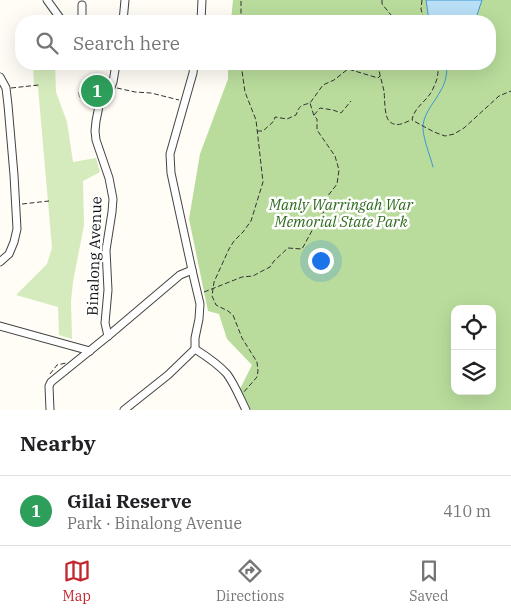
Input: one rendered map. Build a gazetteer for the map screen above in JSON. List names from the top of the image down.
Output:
{
  "streets": {
    "street": ["Binalong Avenue"]
  },
  "parks": ["Manly Warringah War Memorial State Park"],
  "page": {
    "search": "Search here",
    "pins": "1",
    "heading": "Nearby",
    "list": [
      {
        "mark": "1",
        "name": "Gilai Reserve",
        "note": "Park · Binalong Avenue",
        "value": "410 m"
      }
    ],
    "nav": ["Map", "Directions", "Saved"]
  }
}
